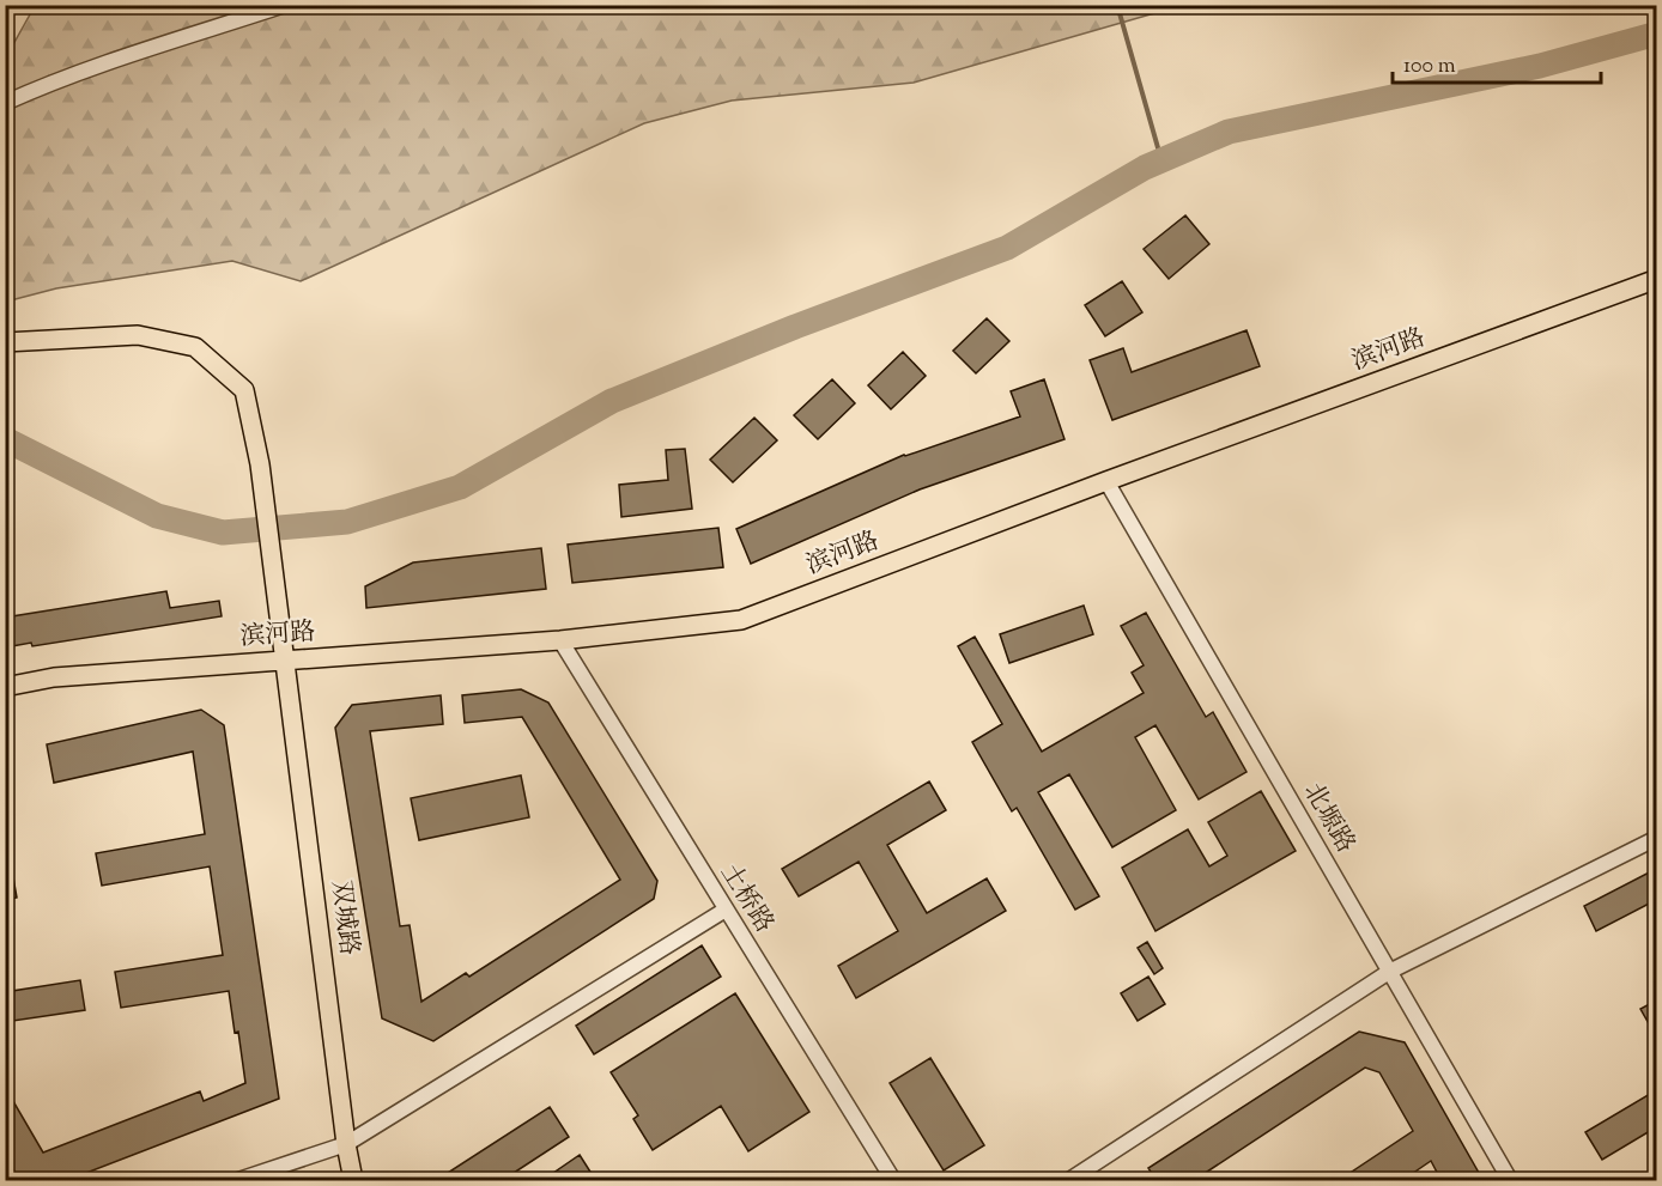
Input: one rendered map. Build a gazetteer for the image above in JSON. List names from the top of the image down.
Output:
{
  "streets": {
    "main road": ["滨河路", "双城路"],
    "street": ["北塬路", "土桥路"]
  },
  "crossings": [
    ["滨河路", "北塬路"],
    ["滨河路", "土桥路"],
    ["滨河路", "双城路"]
  ],
  "scale_bar": "100 m"
}
